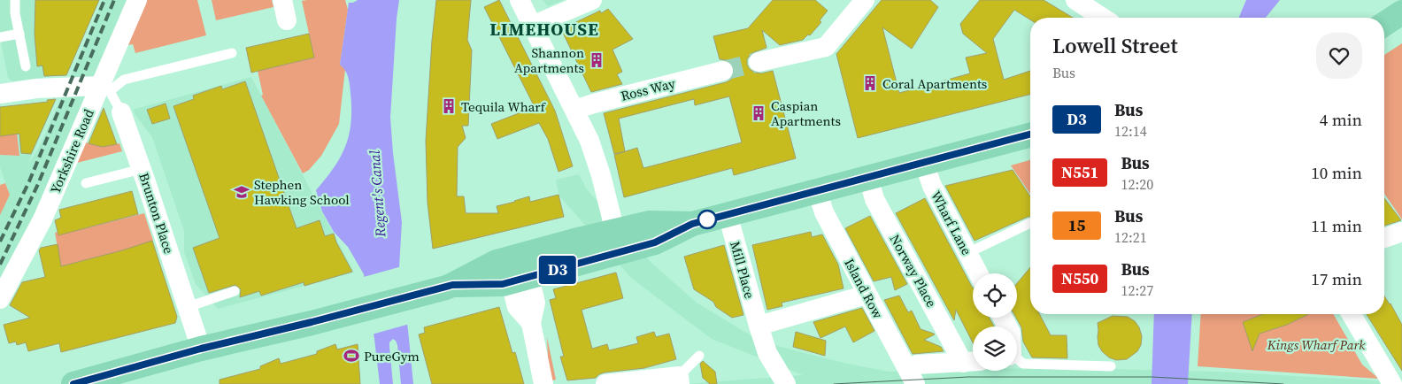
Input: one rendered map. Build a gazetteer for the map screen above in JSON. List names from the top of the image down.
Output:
{
  "streets": {
    "street": [
      "Ross Way",
      "Yorkshire Road",
      "Brunton Place",
      "Wharf Lane",
      "Mill Place",
      "Norway Place",
      "Island Row"
    ]
  },
  "crossings": [
    ["Yorkshire Road", "Brunton Place"]
  ],
  "districts": ["LIMEHOUSE"],
  "water": ["Regent's Canal"],
  "parks": ["Kings Wharf Park"],
  "places": {
    "building": [
      "Shannon Apartments",
      "Coral Apartments",
      "Tequila Wharf",
      "Caspian Apartments"
    ],
    "school or university": ["Stephen Hawking School"],
    "sports": ["PureGym"]
  },
  "lines": ["bus line D3"],
  "page": {
    "on_map": "D3",
    "heading": ["Lowell Street", "Bus"],
    "list": [
      {
        "mark": "D3",
        "name": "Bus",
        "note": "12:14",
        "value": "4 min"
      },
      {
        "mark": "N551",
        "name": "Bus",
        "note": "12:20",
        "value": "10 min"
      },
      {
        "mark": "15",
        "name": "Bus",
        "note": "12:21",
        "value": "11 min"
      },
      {
        "mark": "N550",
        "name": "Bus",
        "note": "12:27",
        "value": "17 min"
      }
    ]
  }
}
